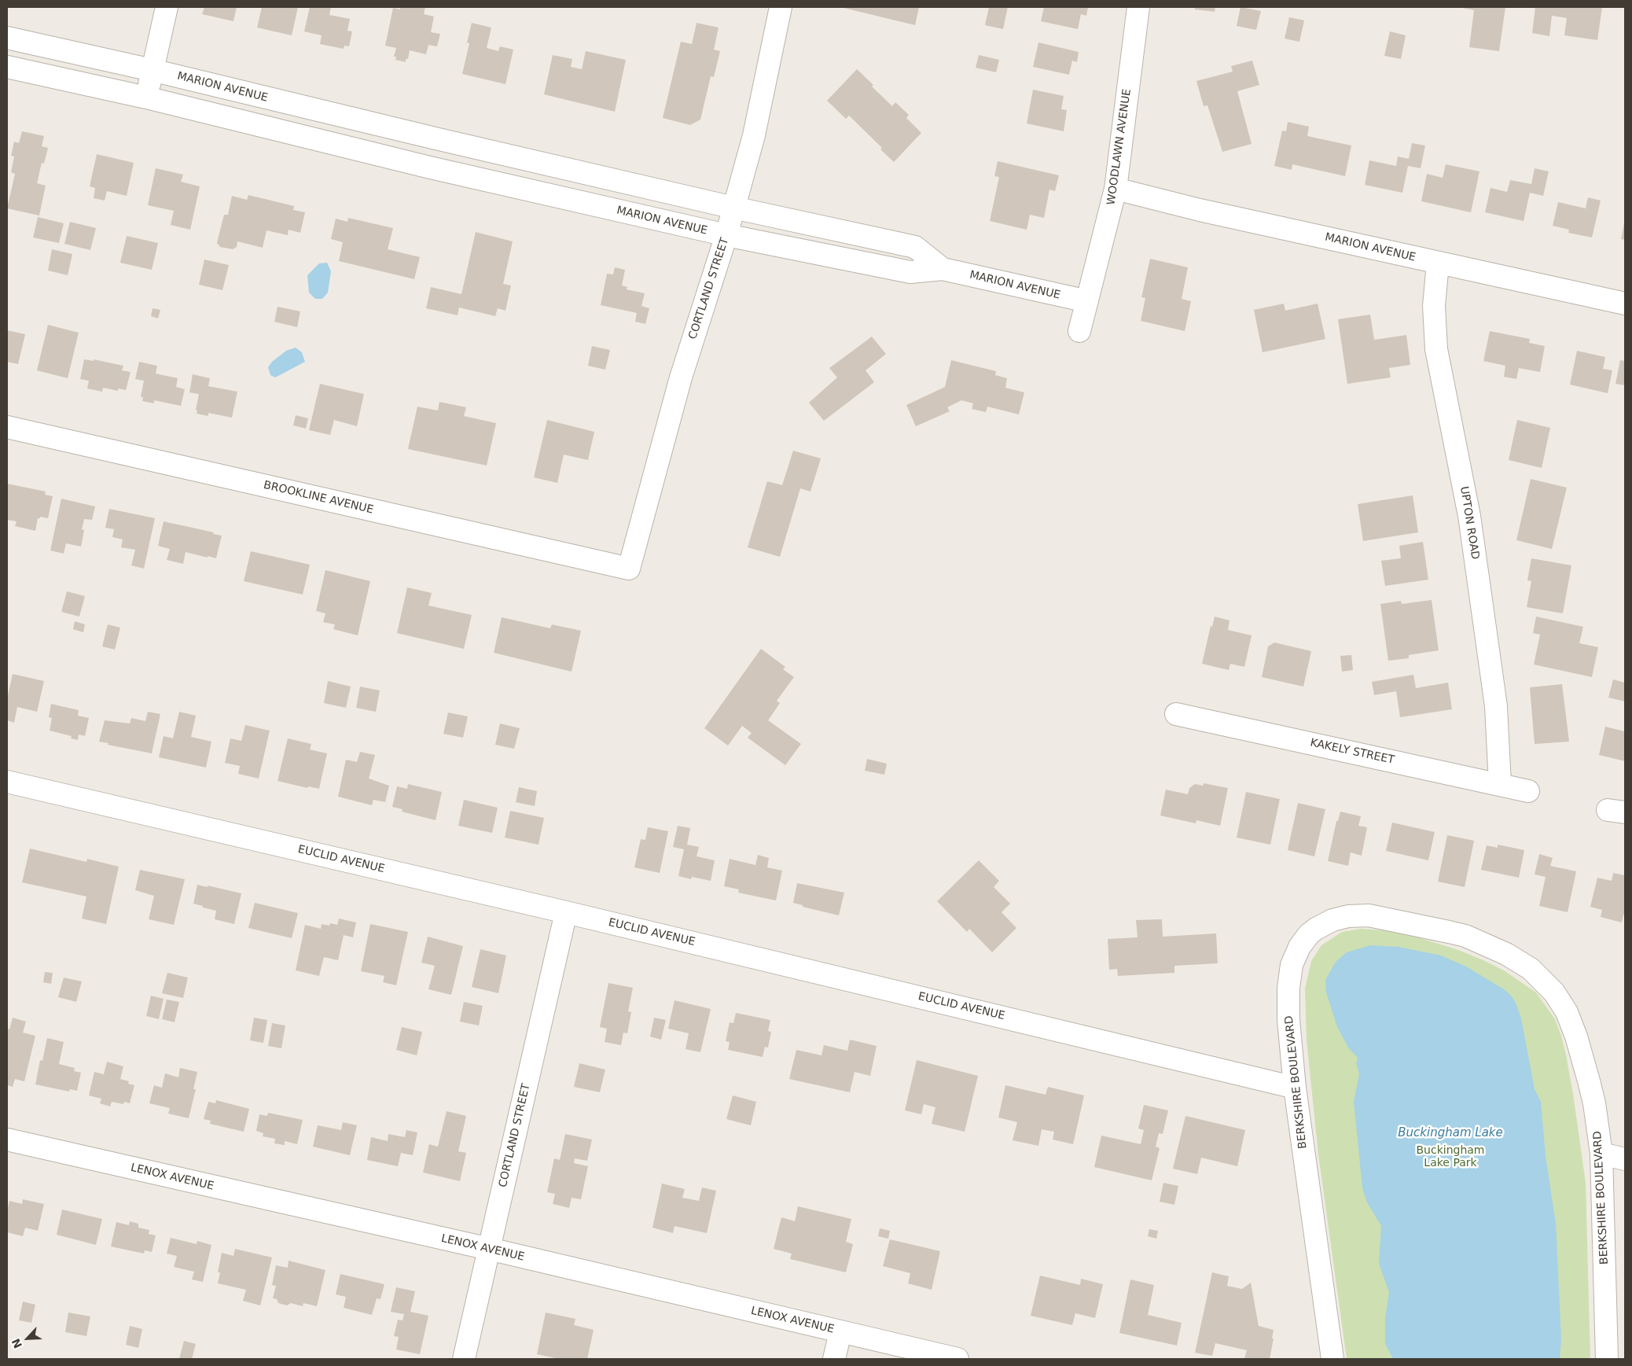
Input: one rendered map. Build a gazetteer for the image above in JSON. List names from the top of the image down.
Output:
{
  "streets": {
    "street": [
      "MARION AVENUE",
      "WOODLAWN AVENUE",
      "CORTLAND STREET",
      "BROOKLINE AVENUE",
      "UPTON ROAD",
      "KAKELY STREET",
      "EUCLID AVENUE",
      "BERKSHIRE BOULEVARD",
      "LENOX AVENUE"
    ]
  },
  "crossings": [
    ["MARION AVENUE", "WOODLAWN AVENUE"],
    ["MARION AVENUE", "CORTLAND STREET"],
    ["MARION AVENUE", "UPTON ROAD"],
    ["CORTLAND STREET", "BROOKLINE AVENUE"],
    ["CORTLAND STREET", "EUCLID AVENUE"],
    ["CORTLAND STREET", "LENOX AVENUE"],
    ["UPTON ROAD", "KAKELY STREET"],
    ["EUCLID AVENUE", "BERKSHIRE BOULEVARD"]
  ],
  "water": ["Buckingham Lake"],
  "parks": ["Buckingham Lake Park"],
  "north": "bottom left"
}
